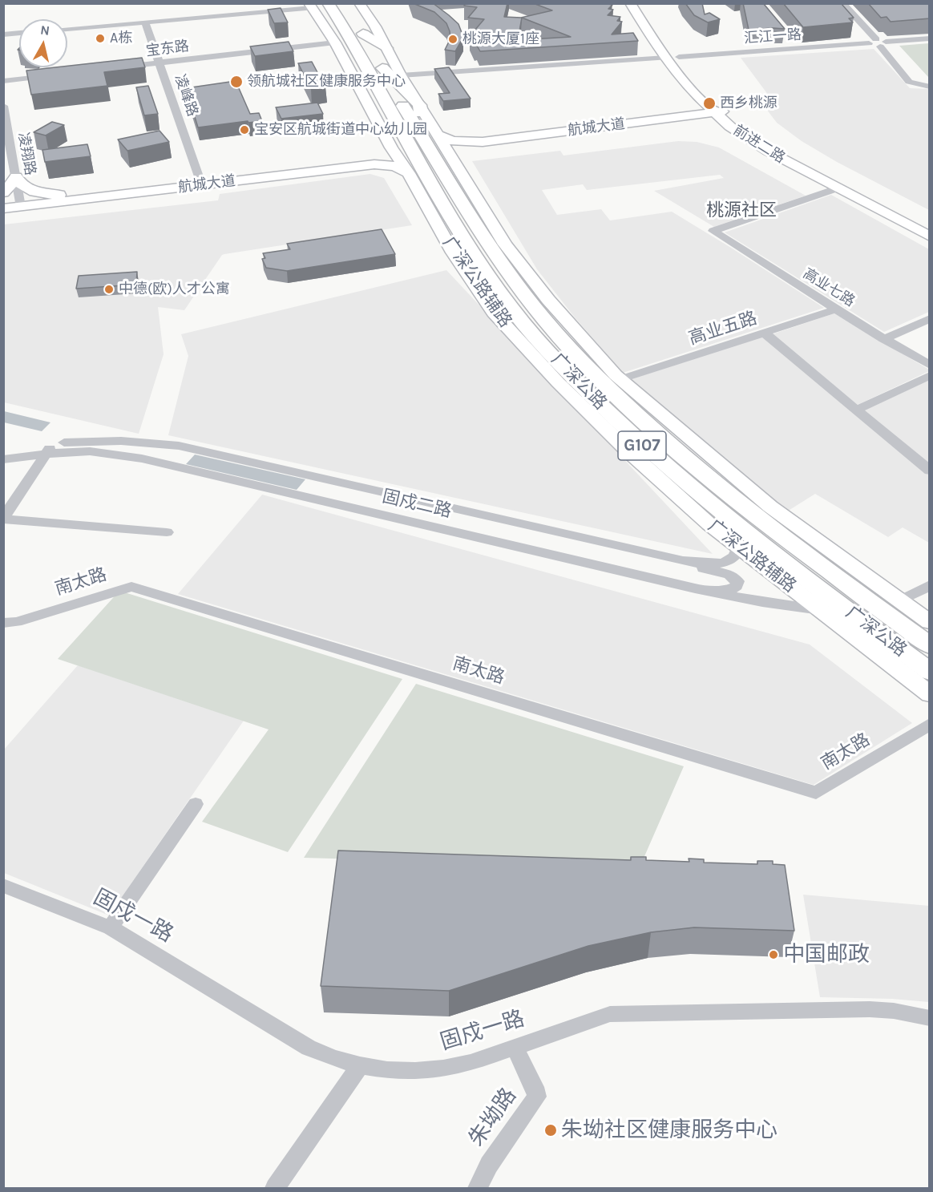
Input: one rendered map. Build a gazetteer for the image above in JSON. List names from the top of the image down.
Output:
{
  "streets": {
    "highway": ["广深公路", "G107"],
    "main road": ["航城大道", "前进二路", "广深公路辅路"],
    "street": [
      "汇江一路",
      "宝东路",
      "凌峰路",
      "凌翔路",
      "高业七路",
      "高业五路",
      "固戍二路",
      "南太路",
      "固戍一路",
      "朱坳路"
    ]
  },
  "crossings": [
    ["汇江一路", "前进二路"],
    ["宝东路", "凌峰路"],
    ["宝东路", "广深公路辅路"],
    ["凌峰路", "航城大道"],
    ["航城大道", "前进二路"],
    ["航城大道", "凌翔路"],
    ["航城大道", "广深公路辅路"],
    ["航城大道", "广深公路"],
    ["前进二路", "高业七路"],
    ["广深公路辅路", "固戍二路"],
    ["高业七路", "高业五路"],
    ["固戍一路", "朱坳路"]
  ],
  "districts": ["桃源社区"],
  "places": [
    "A栋",
    "桃源大厦1座",
    "领航城社区健康服务中心",
    "西乡桃源",
    "宝安区航城街道中心幼儿园",
    "中德(欧)人才公寓",
    "中国邮政",
    "朱坳社区健康服务中心"
  ],
  "north": "top"
}
